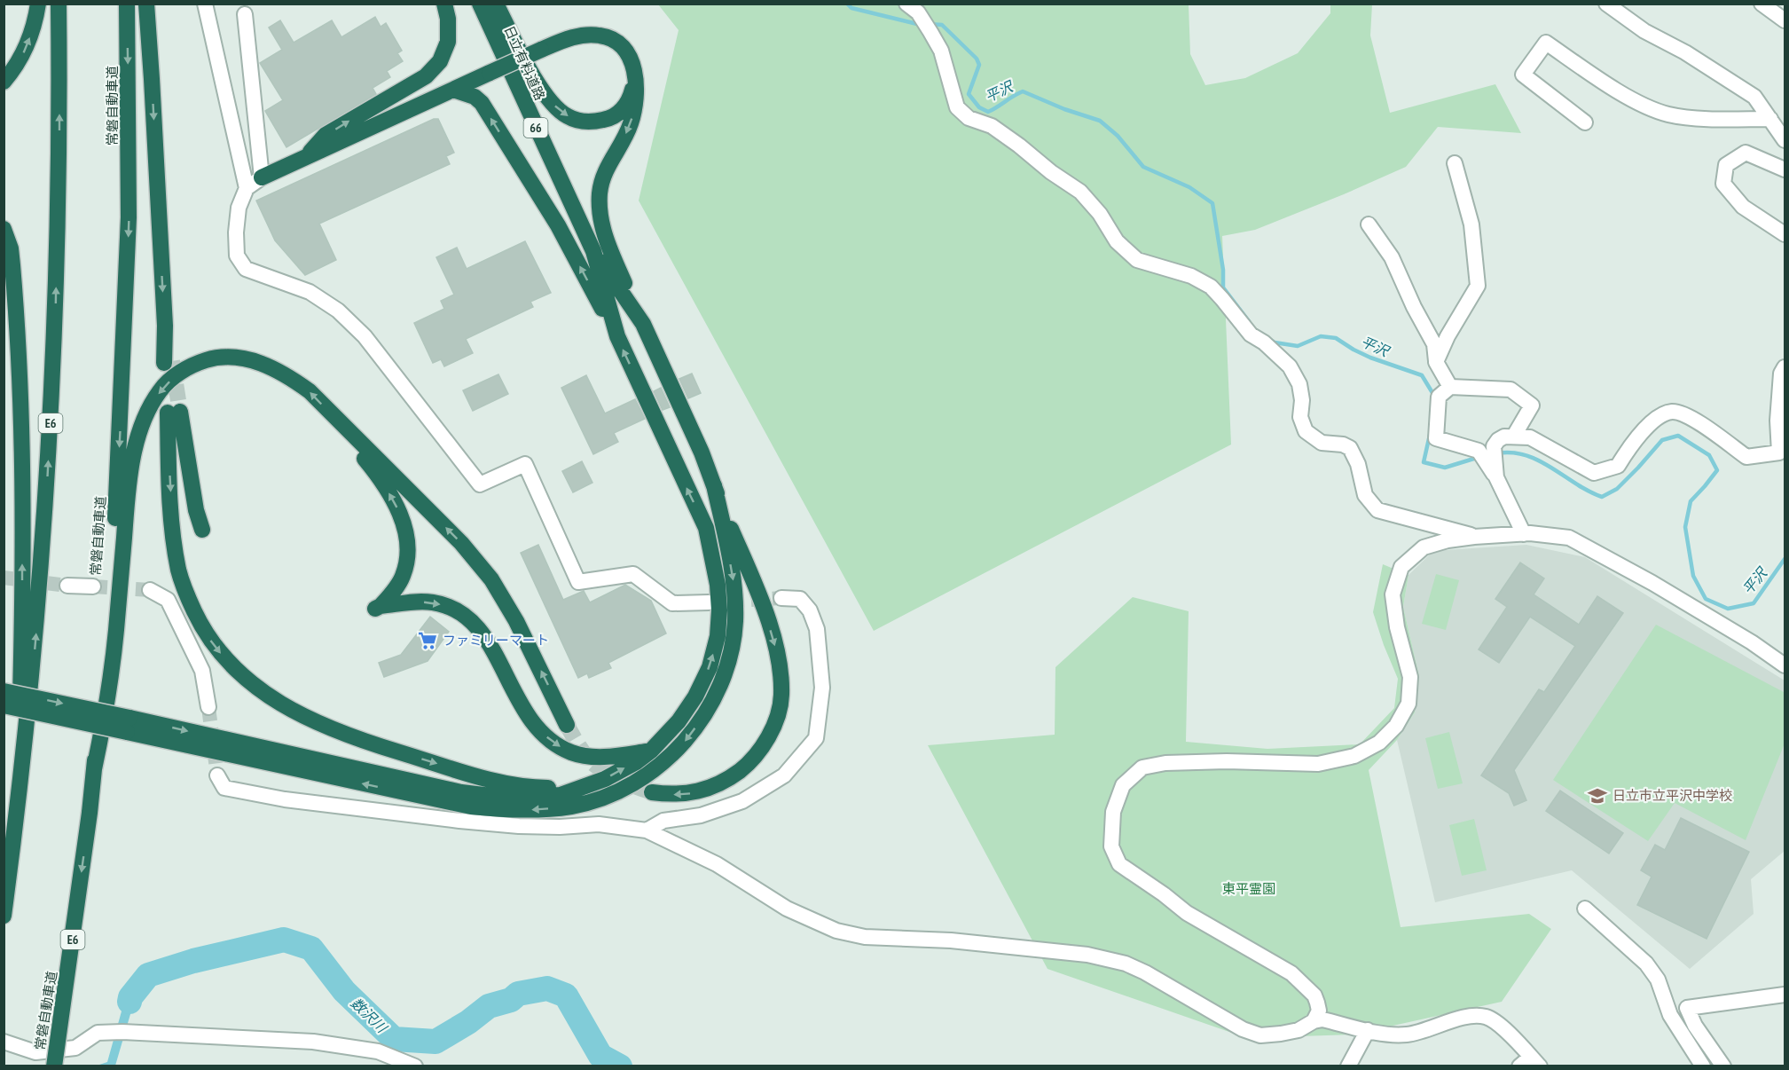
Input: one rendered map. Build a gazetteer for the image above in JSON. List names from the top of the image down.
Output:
{
  "streets": {
    "highway": [
      "日立有料道路",
      "常磐自動車道",
      "66",
      "E6"
    ]
  },
  "water": ["平沢", "数沢川"],
  "parks": ["東平霊園"],
  "places": {
    "supermarket": ["ファミリーマート"],
    "school or university": ["日立市立平沢中学校"]
  }
}
